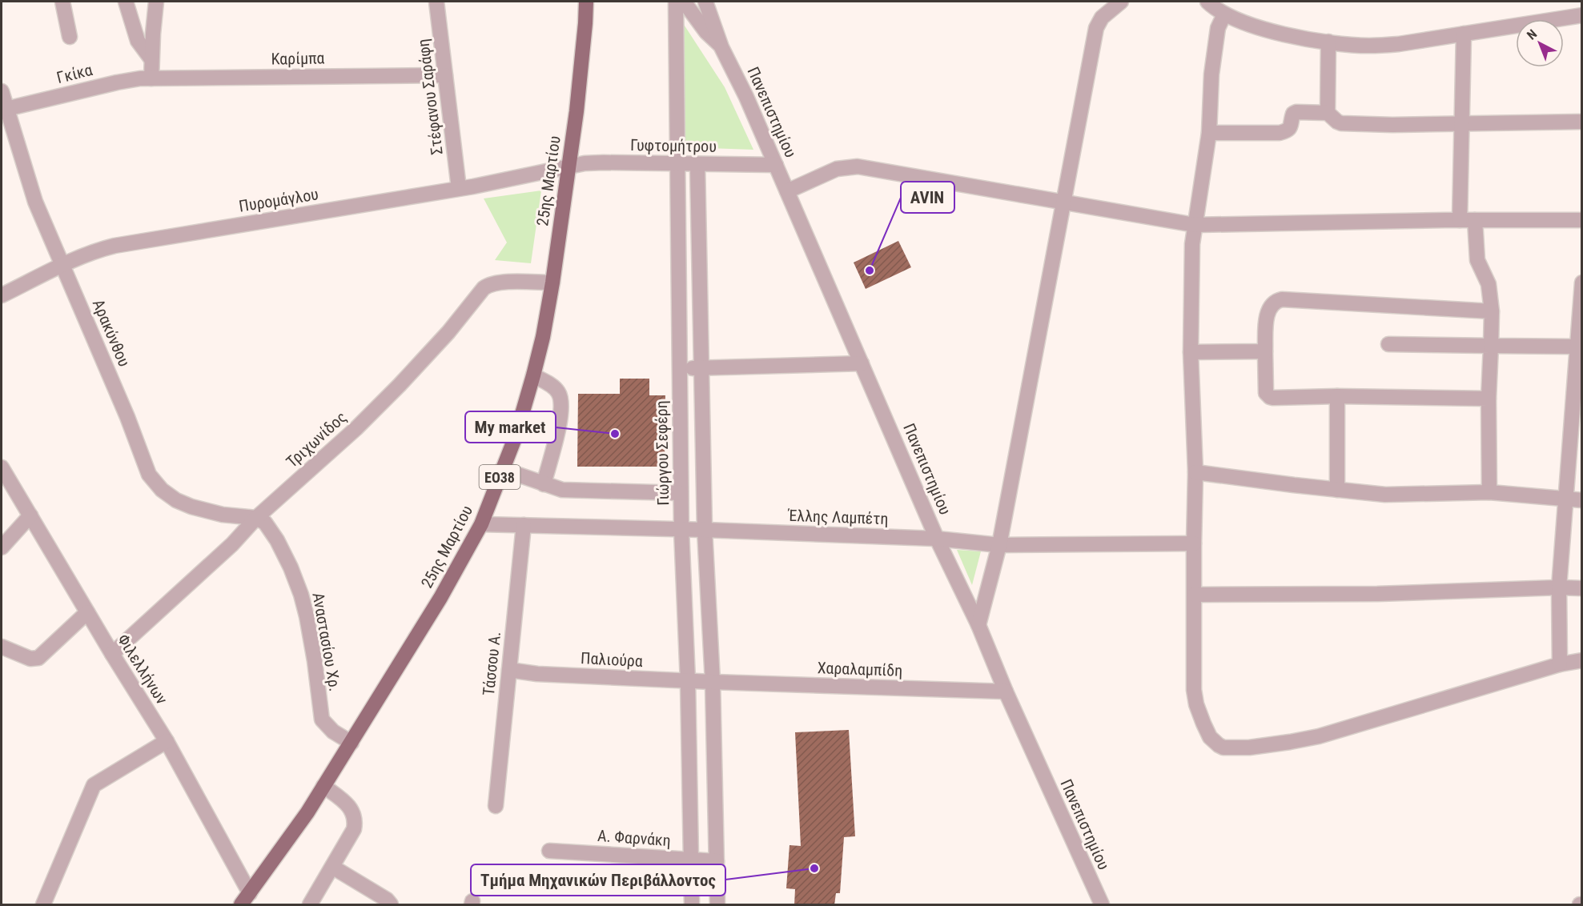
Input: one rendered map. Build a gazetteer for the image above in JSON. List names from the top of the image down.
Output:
{
  "streets": {
    "main road": ["25ης Μαρτίου", "ΕΟ38"],
    "street": [
      "Καρίμπα",
      "Γκίκα",
      "Στέφανου Σαράφη",
      "Πανεπιστημίου",
      "Γυφτομήτρου",
      "Πυρομάγλου",
      "Αρακύνθου",
      "Τριχωνίδος",
      "Γιώργου Σεφέρη",
      "Έλλης Λαμπέτη",
      "Αναστασίου Χρ.",
      "Παλιούρα",
      "Τάσσου Α.",
      "Φιλελλήνων",
      "Χαραλαμπίδη",
      "Α. Φαρνάκη"
    ]
  },
  "crossings": [
    ["Καρίμπα", "Γκίκα"],
    ["Καρίμπα", "Στέφανου Σαράφη"],
    ["Γκίκα", "Αρακύνθου"],
    ["Στέφανου Σαράφη", "Πυρομάγλου"],
    ["Πανεπιστημίου", "Γυφτομήτρου"],
    ["Πανεπιστημίου", "Έλλης Λαμπέτη"],
    ["Πανεπιστημίου", "Χαραλαμπίδη"],
    ["Γυφτομήτρου", "25ης Μαρτίου"],
    ["Γυφτομήτρου", "Πυρομάγλου"],
    ["Γυφτομήτρου", "Γιώργου Σεφέρη"],
    ["25ης Μαρτίου", "Πυρομάγλου"],
    ["25ης Μαρτίου", "Τριχωνίδος"],
    ["25ης Μαρτίου", "Έλλης Λαμπέτη"],
    ["25ης Μαρτίου", "Αναστασίου Χρ."],
    ["25ης Μαρτίου", "Φιλελλήνων"],
    ["Πυρομάγλου", "Αρακύνθου"],
    ["Αρακύνθου", "Τριχωνίδος"],
    ["Αρακύνθου", "Αναστασίου Χρ."],
    ["Τριχωνίδος", "Αναστασίου Χρ."],
    ["Τριχωνίδος", "Φιλελλήνων"],
    ["Γιώργου Σεφέρη", "Έλλης Λαμπέτη"],
    ["Γιώργου Σεφέρη", "Παλιούρα"],
    ["Γιώργου Σεφέρη", "Α. Φαρνάκη"],
    ["Έλλης Λαμπέτη", "Τάσσου Α."],
    ["Παλιούρα", "Τάσσου Α."],
    ["Παλιούρα", "Χαραλαμπίδη"]
  ],
  "places": ["AVIN", "My market", "Τμήμα Μηχανικών Περιβάλλοντος"],
  "north": "top left"
}
